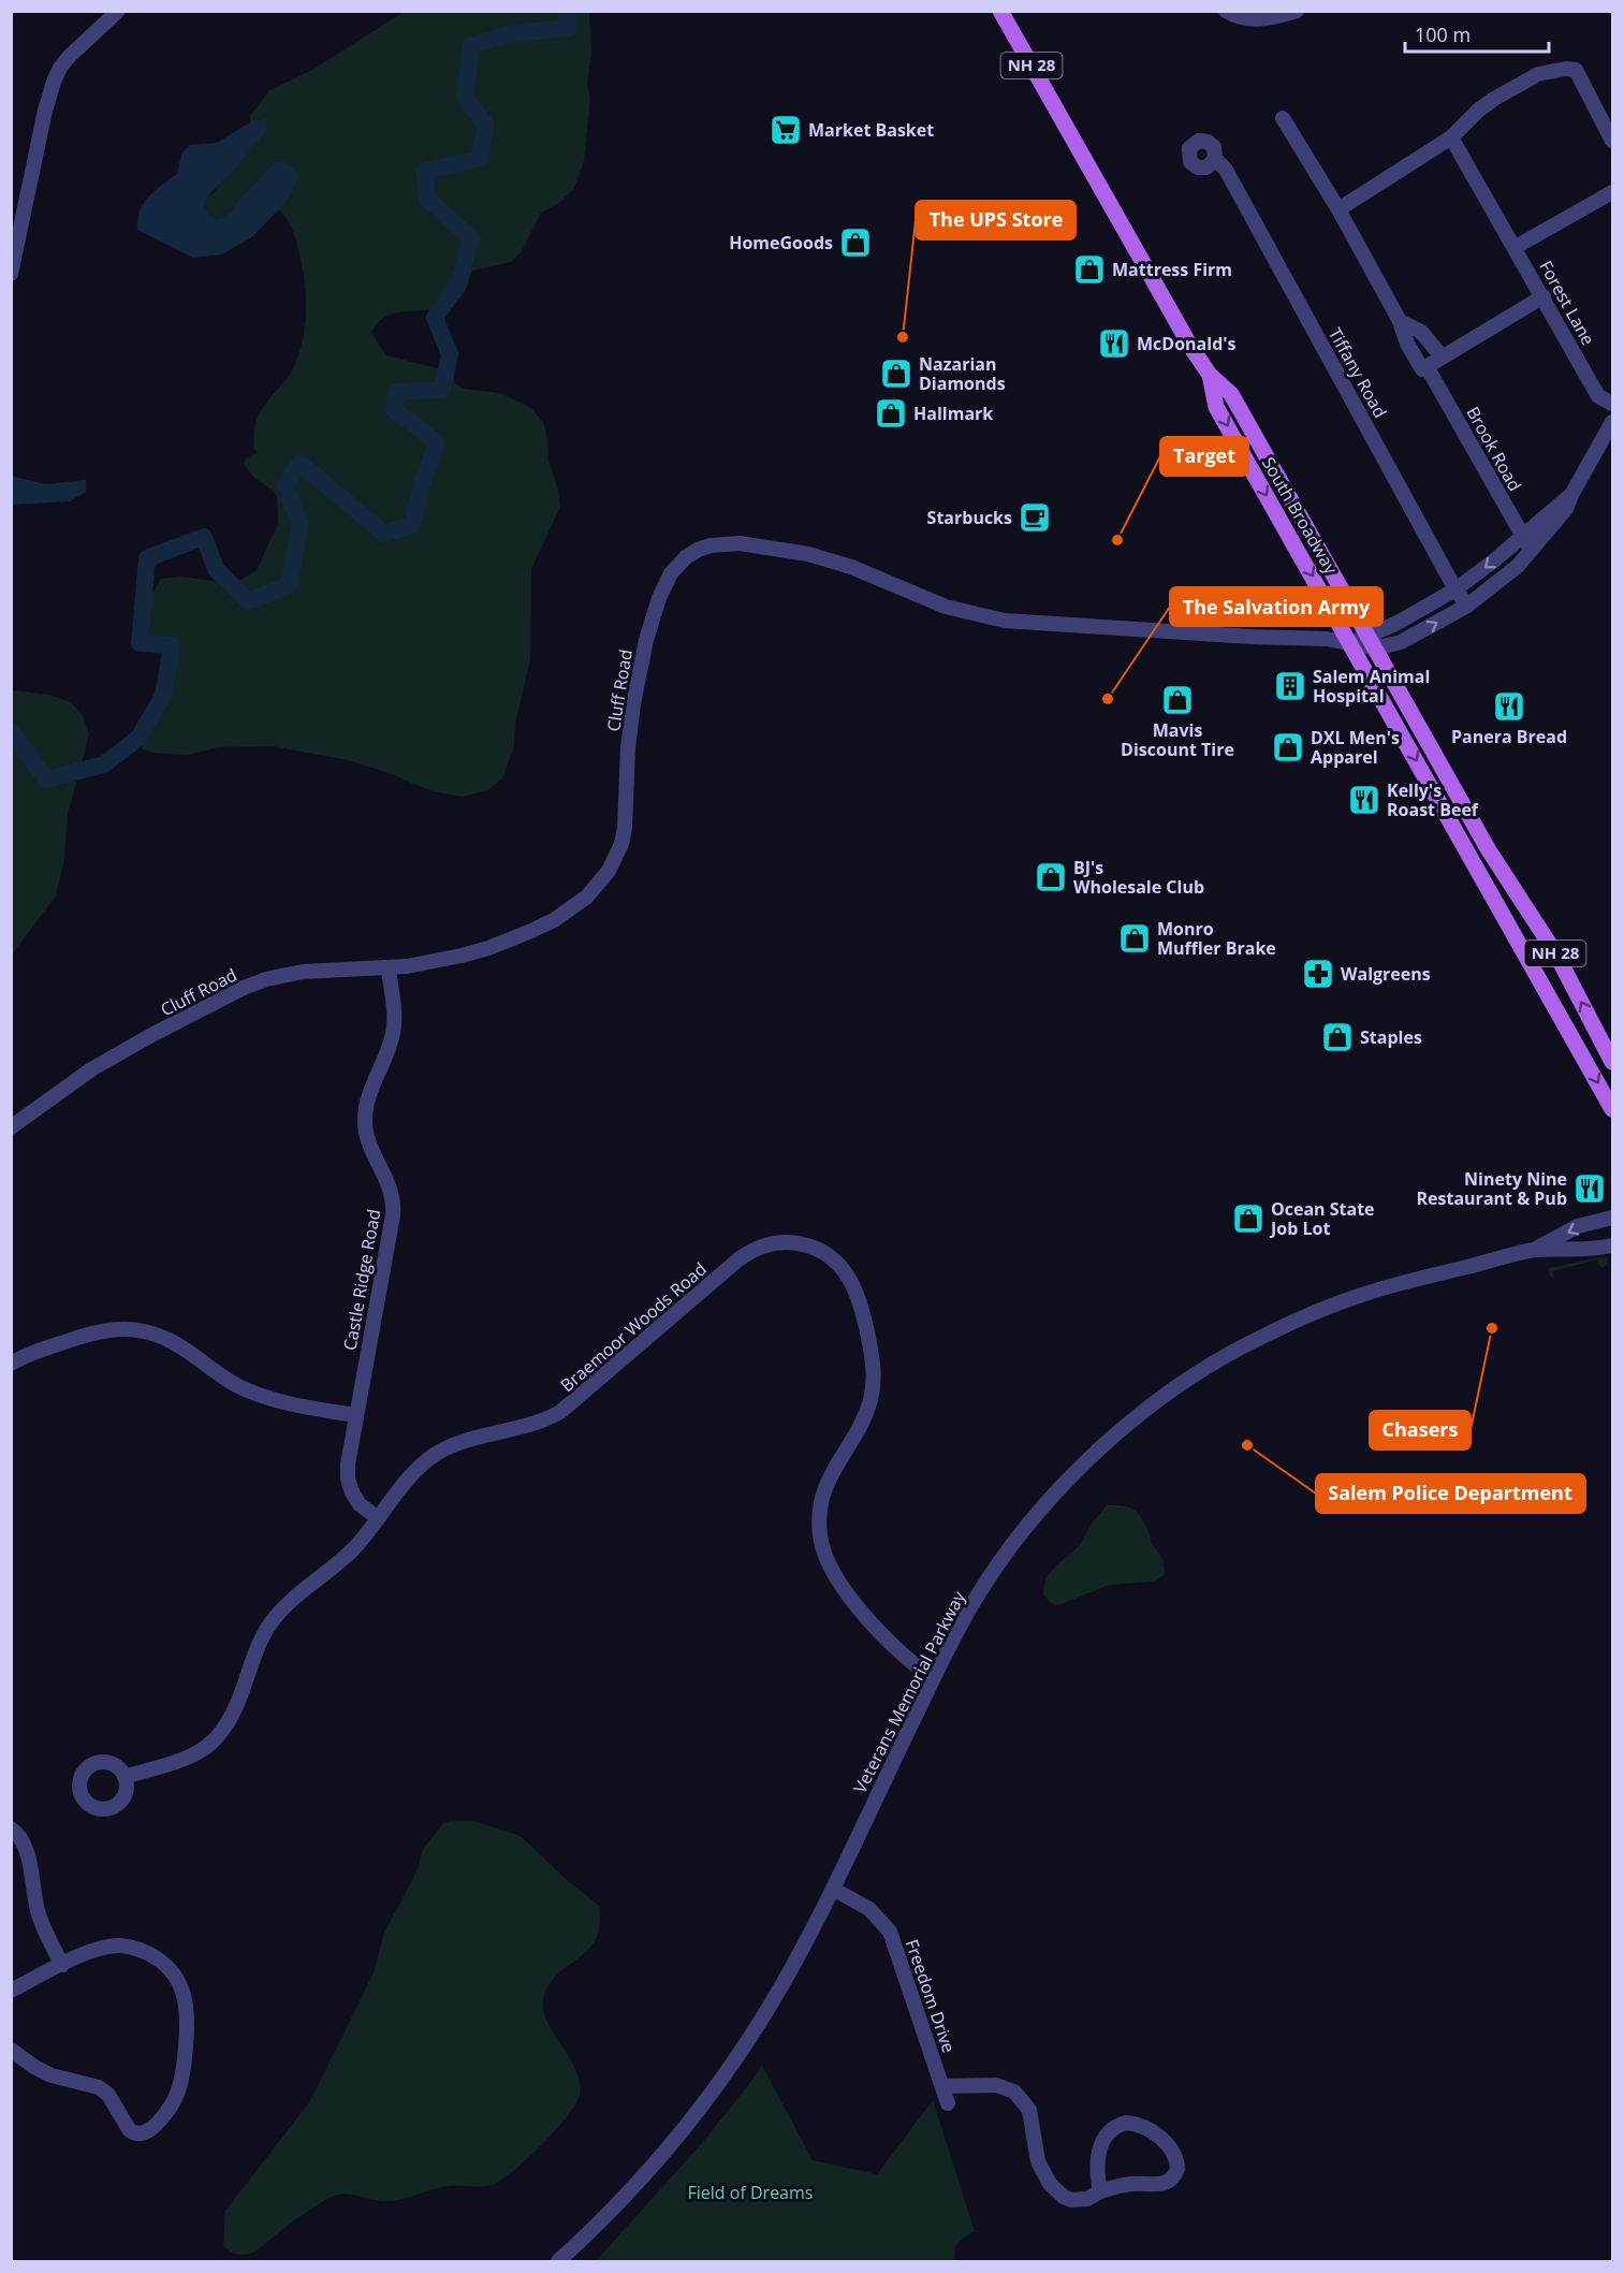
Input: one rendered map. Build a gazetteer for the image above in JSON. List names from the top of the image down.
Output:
{
  "streets": {
    "main road": ["NH 28", "South Broadway"],
    "street": [
      "Forest Lane",
      "Tiffany Road",
      "Brook Road",
      "Cluff Road",
      "Castle Ridge Road",
      "Braemoor Woods Road",
      "Veterans Memorial Parkway",
      "Freedom Drive"
    ]
  },
  "crossings": [
    ["South Broadway", "Cluff Road"],
    ["Cluff Road", "Castle Ridge Road"],
    ["Castle Ridge Road", "Braemoor Woods Road"],
    ["Braemoor Woods Road", "Veterans Memorial Parkway"],
    ["Veterans Memorial Parkway", "Freedom Drive"]
  ],
  "parks": ["Field of Dreams"],
  "places": {
    "supermarket": ["Market Basket"],
    "shop": [
      "HomeGoods",
      "Mattress Firm",
      "Nazarian Diamonds",
      "Hallmark",
      "Mavis Discount Tire",
      "DXL Men's Apparel",
      "BJ's Wholesale Club",
      "Monro Muffler Brake",
      "Staples",
      "Ocean State Job Lot"
    ],
    "other": [
      "The UPS Store",
      "Target",
      "The Salvation Army",
      "Chasers",
      "Salem Police Department"
    ],
    "restaurant": [
      "McDonald's",
      "Panera Bread",
      "Kelly's Roast Beef",
      "Ninety Nine Restaurant & Pub"
    ],
    "cafe": ["Starbucks"],
    "building": ["Salem Animal Hospital"],
    "pharmacy": ["Walgreens"]
  },
  "scale_bar": "100 m"
}
